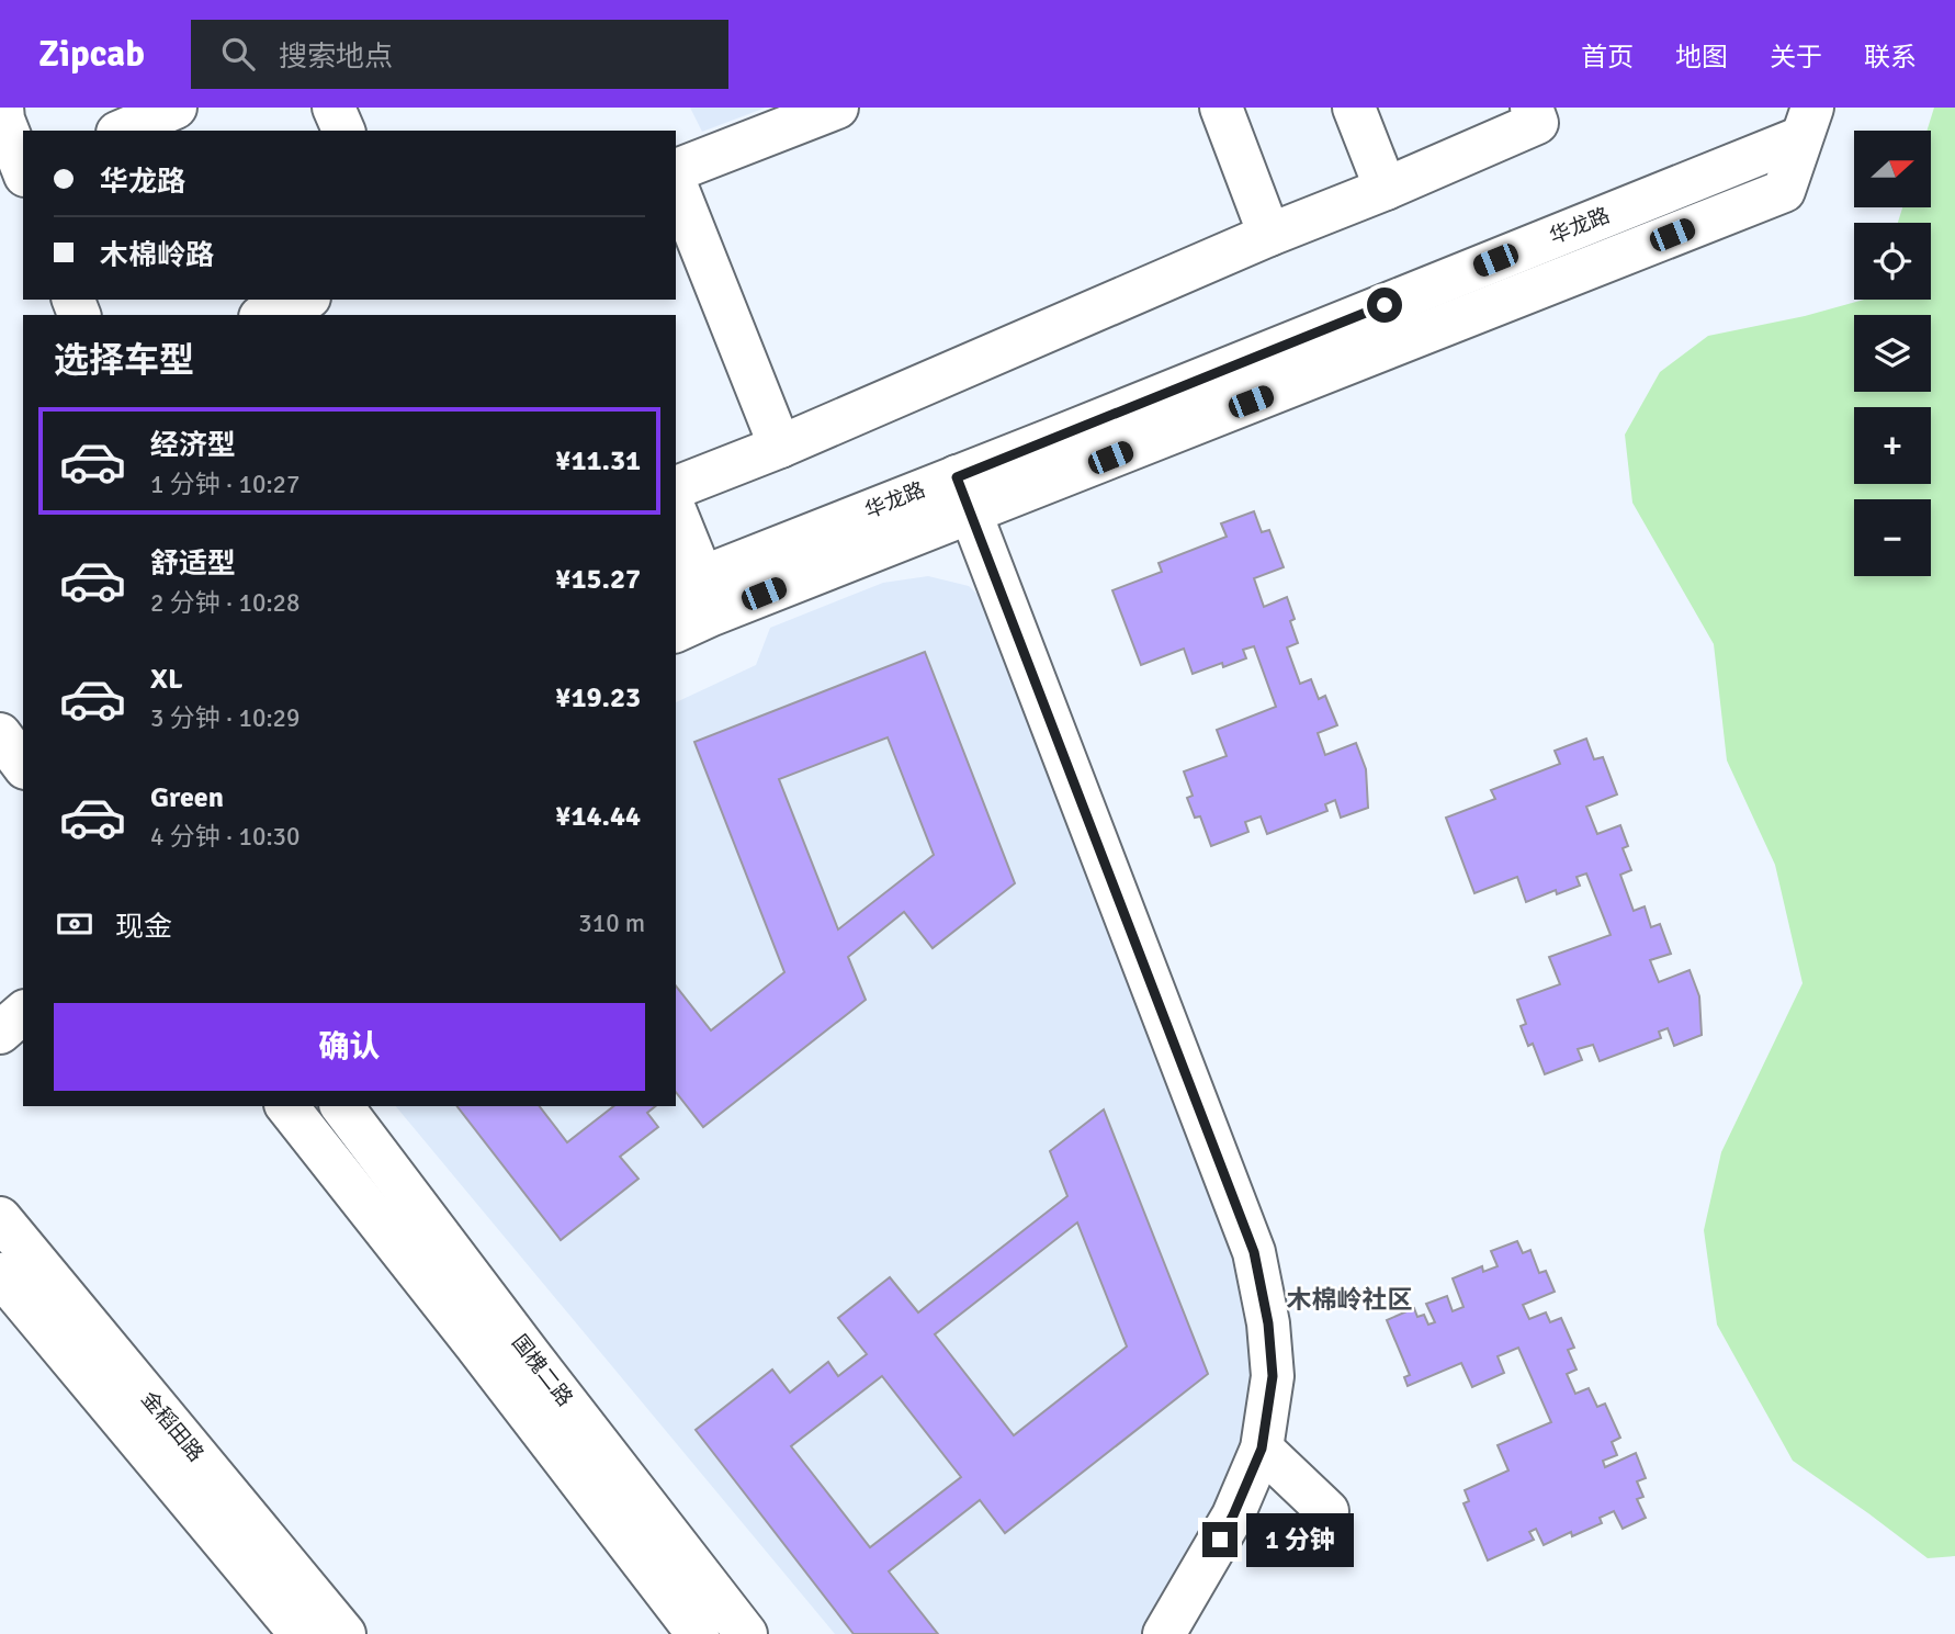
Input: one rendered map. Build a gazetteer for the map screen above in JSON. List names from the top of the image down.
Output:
{
  "streets": {
    "street": ["华龙路", "国槐二路", "金稻田路"]
  },
  "districts": ["木棉岭社区"],
  "north": "right",
  "page": {
    "header": "Zipcab",
    "search": "搜索地点",
    "nav": [
      "首页",
      "地图",
      "关于",
      "联系"
    ],
    "map_buttons": ["+", "−"],
    "banner": ["华龙路", "木棉岭路"],
    "heading": "选择车型",
    "list": [
      {
        "name": "经济型",
        "note": "1 分钟 · 10:27",
        "value": "¥11.31"
      },
      {
        "name": "舒适型",
        "note": "2 分钟 · 10:28",
        "value": "¥15.27"
      },
      {
        "name": "XL",
        "note": "3 分钟 · 10:29",
        "value": "¥19.23"
      },
      {
        "name": "Green",
        "note": "4 分钟 · 10:30",
        "value": "¥14.44"
      }
    ],
    "pay": ["现金", "310 m"],
    "buttons": "确认",
    "bubble": "1 分钟"
  }
}
